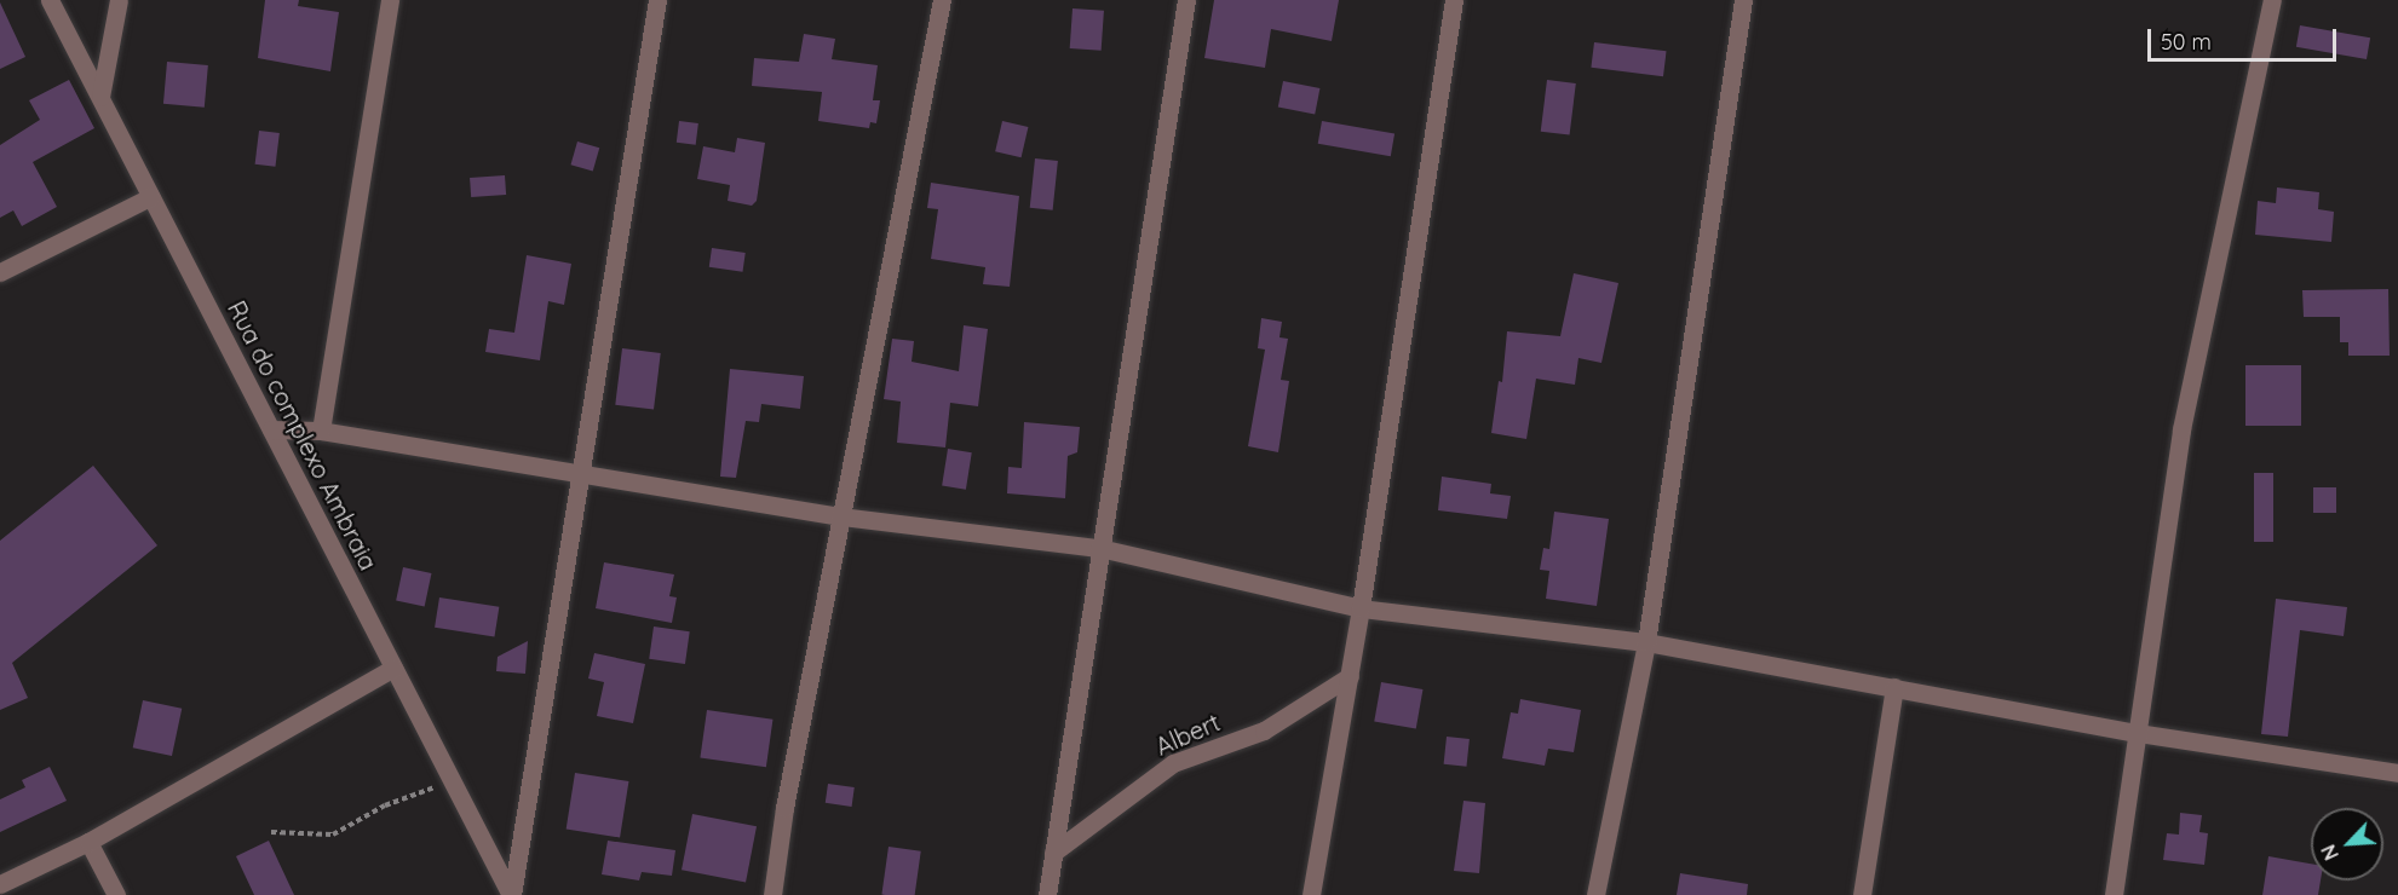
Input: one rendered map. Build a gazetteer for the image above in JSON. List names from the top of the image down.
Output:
{
  "streets": {
    "street": ["Rua do complexo Ambraia", "Albert"]
  },
  "scale_bar": "50 m",
  "north": "bottom left"
}
